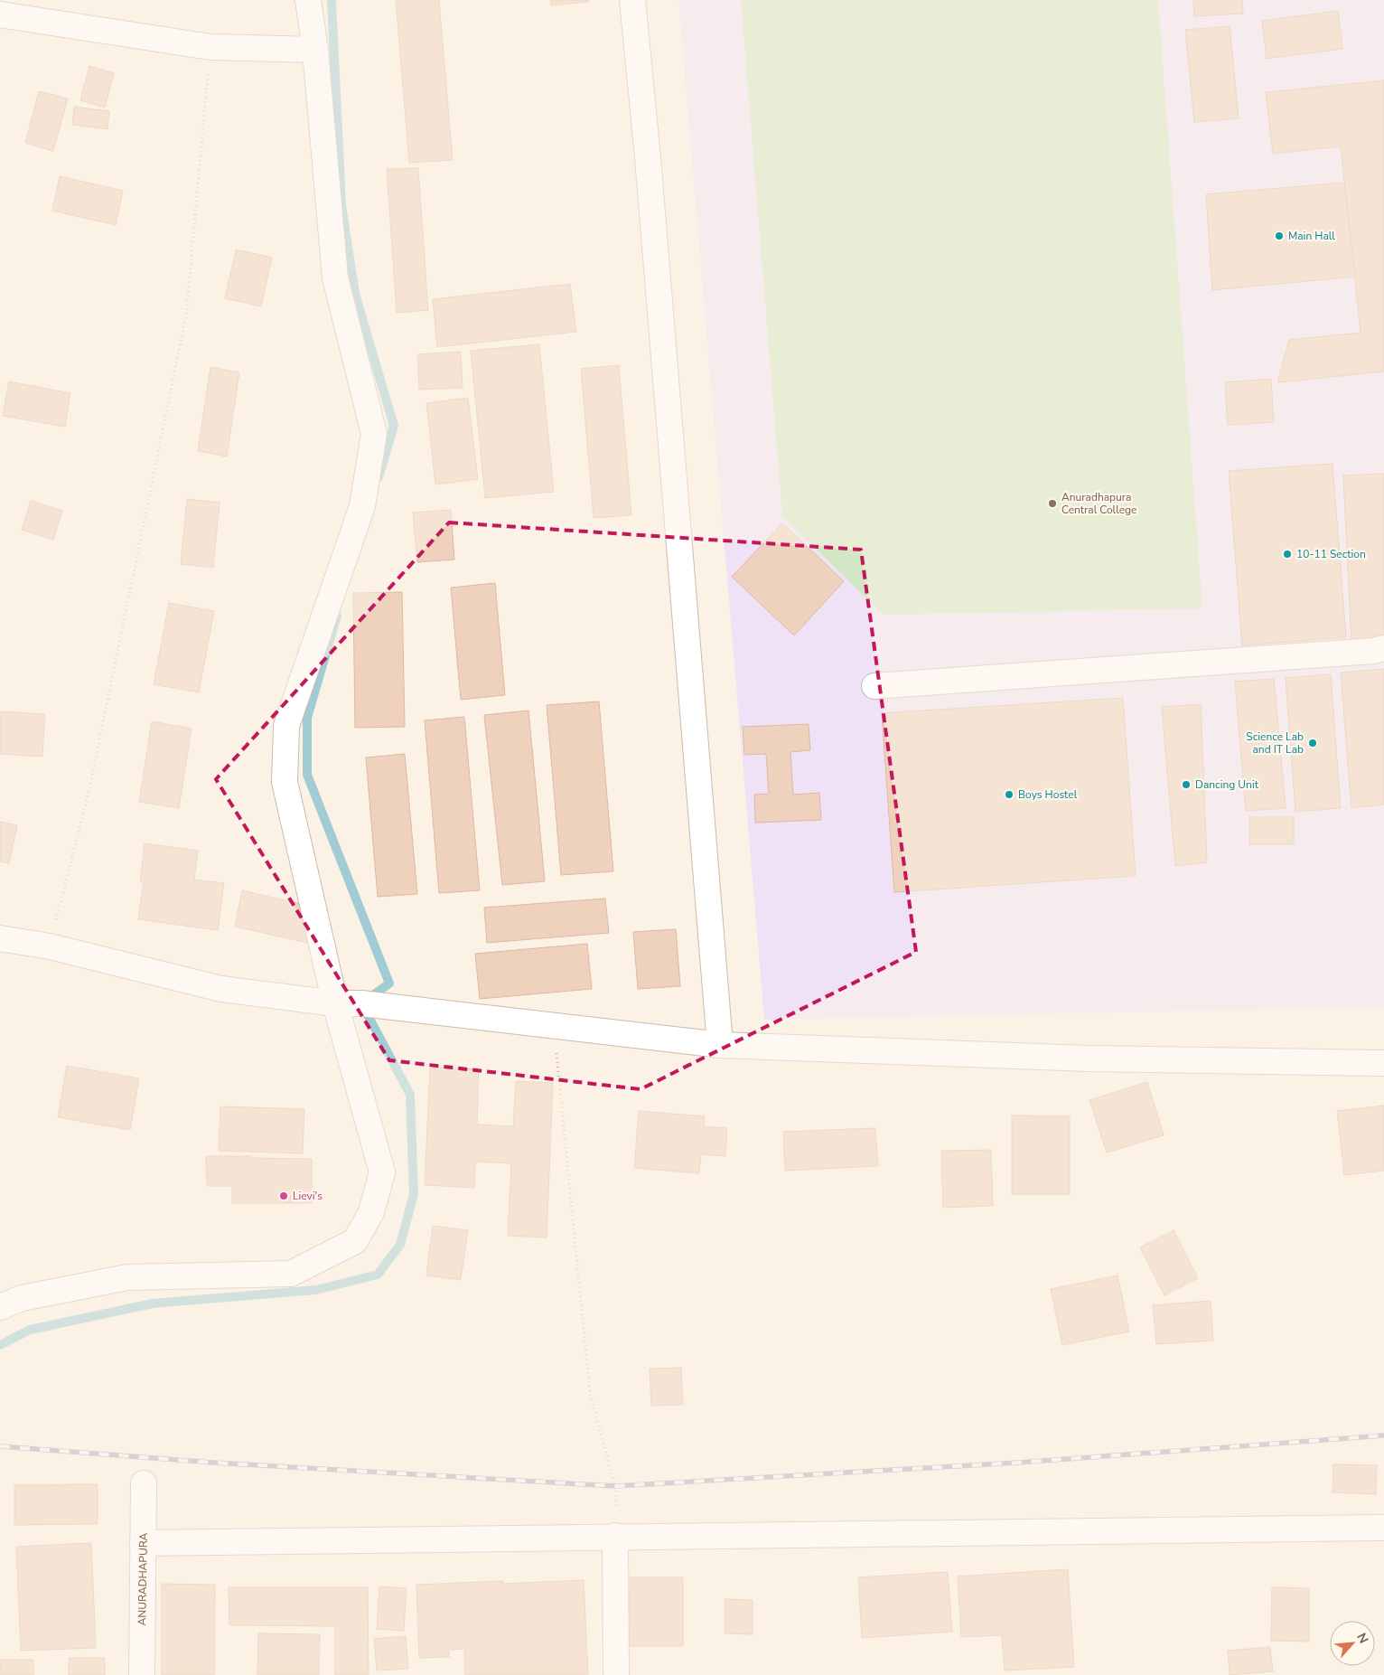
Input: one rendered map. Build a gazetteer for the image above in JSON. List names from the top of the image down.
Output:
{
  "streets": {
    "street": ["ANURADHAPURA"]
  },
  "places": [
    "Main Hall",
    "Anuradhapura Central College",
    "10-11 Section",
    "Science Lab and IT Lab",
    "Dancing Unit",
    "Boys Hostel",
    "Lievi's"
  ],
  "north": "top right"
}
